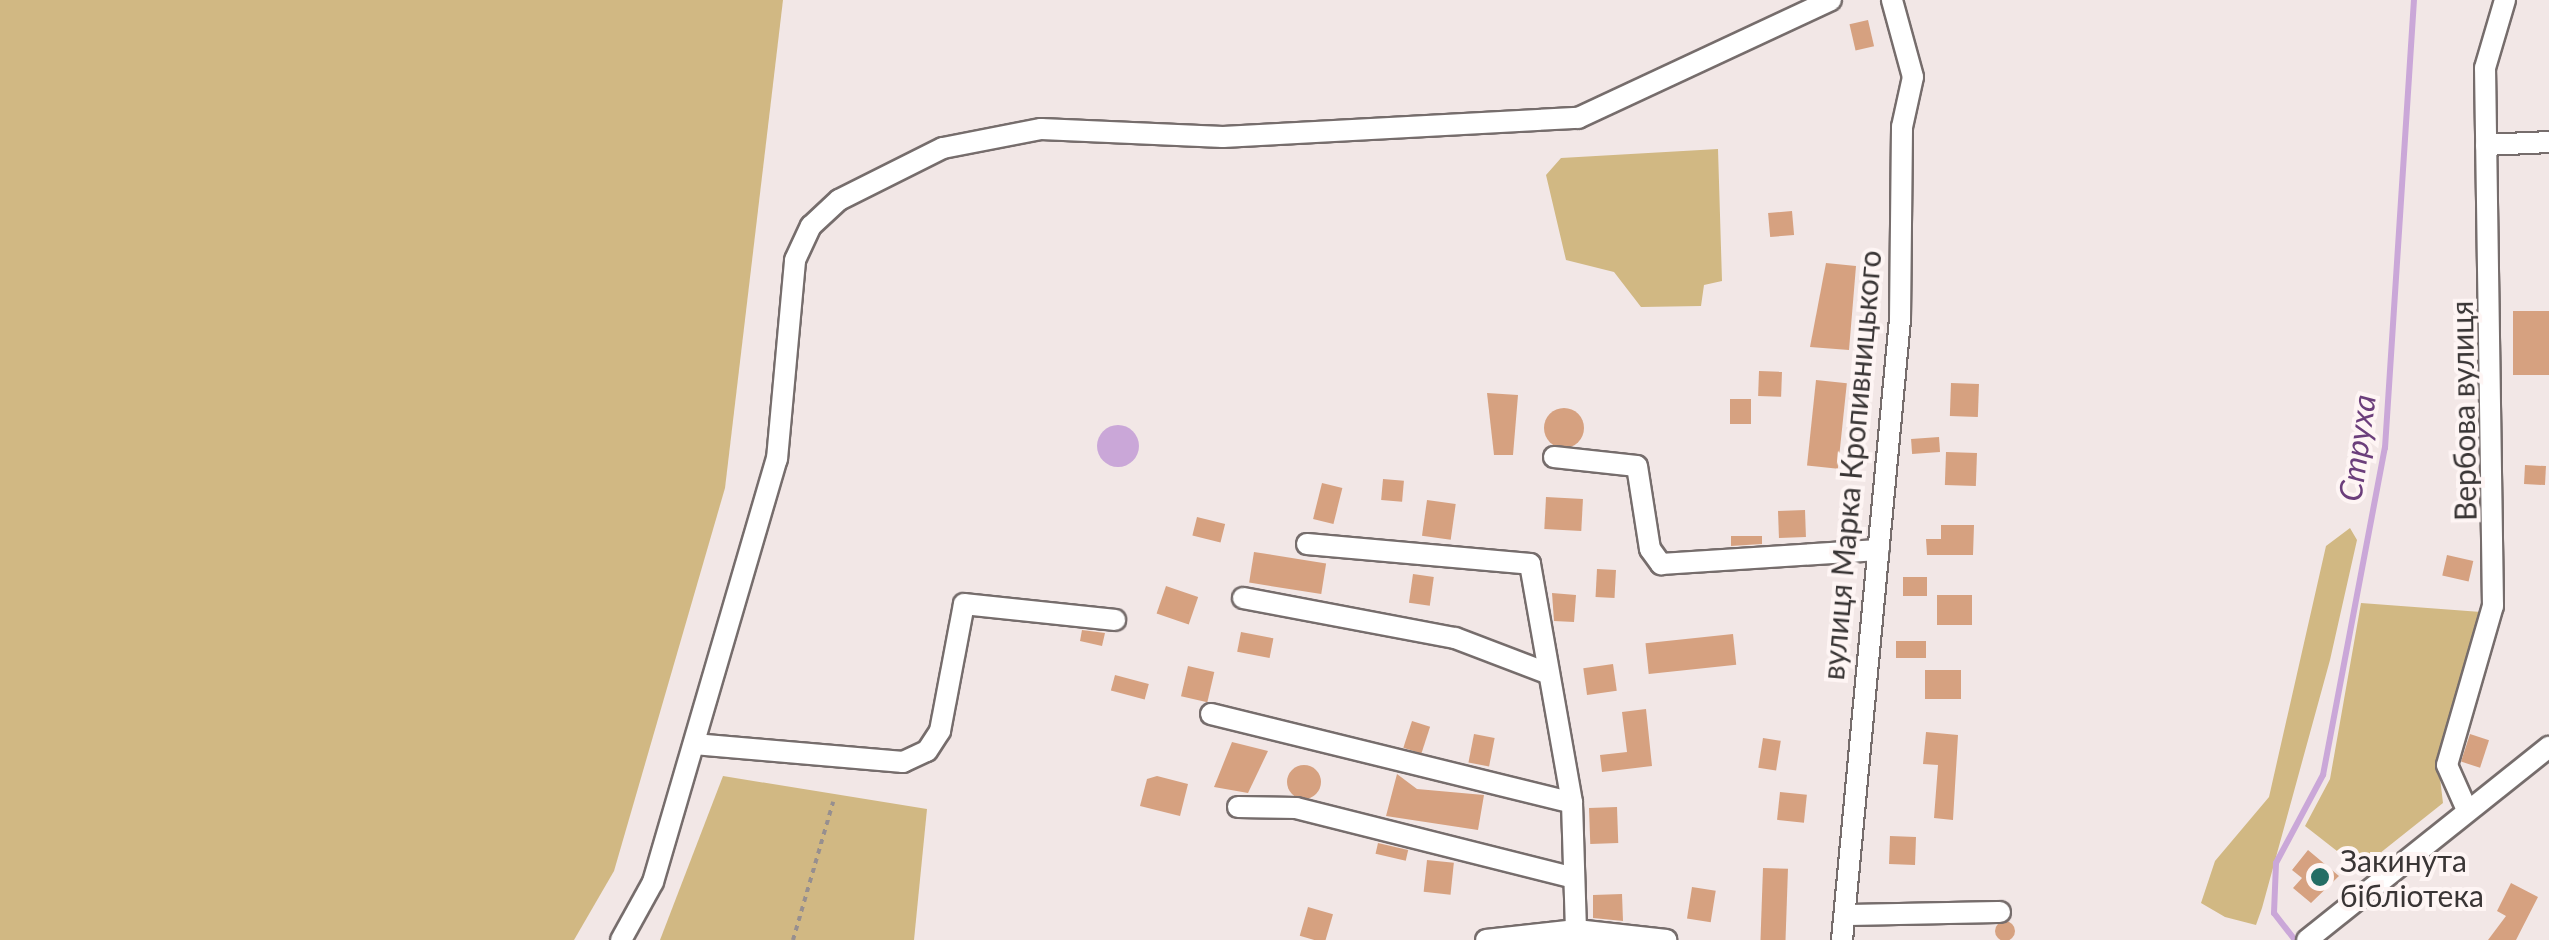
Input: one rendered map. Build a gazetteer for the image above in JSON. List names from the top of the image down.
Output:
{
  "streets": {
    "street": ["Вербова вулиця", "вулиця Марка Кропивницького"]
  },
  "water": ["Струха"],
  "places": ["Закинута бібліотека"]
}
